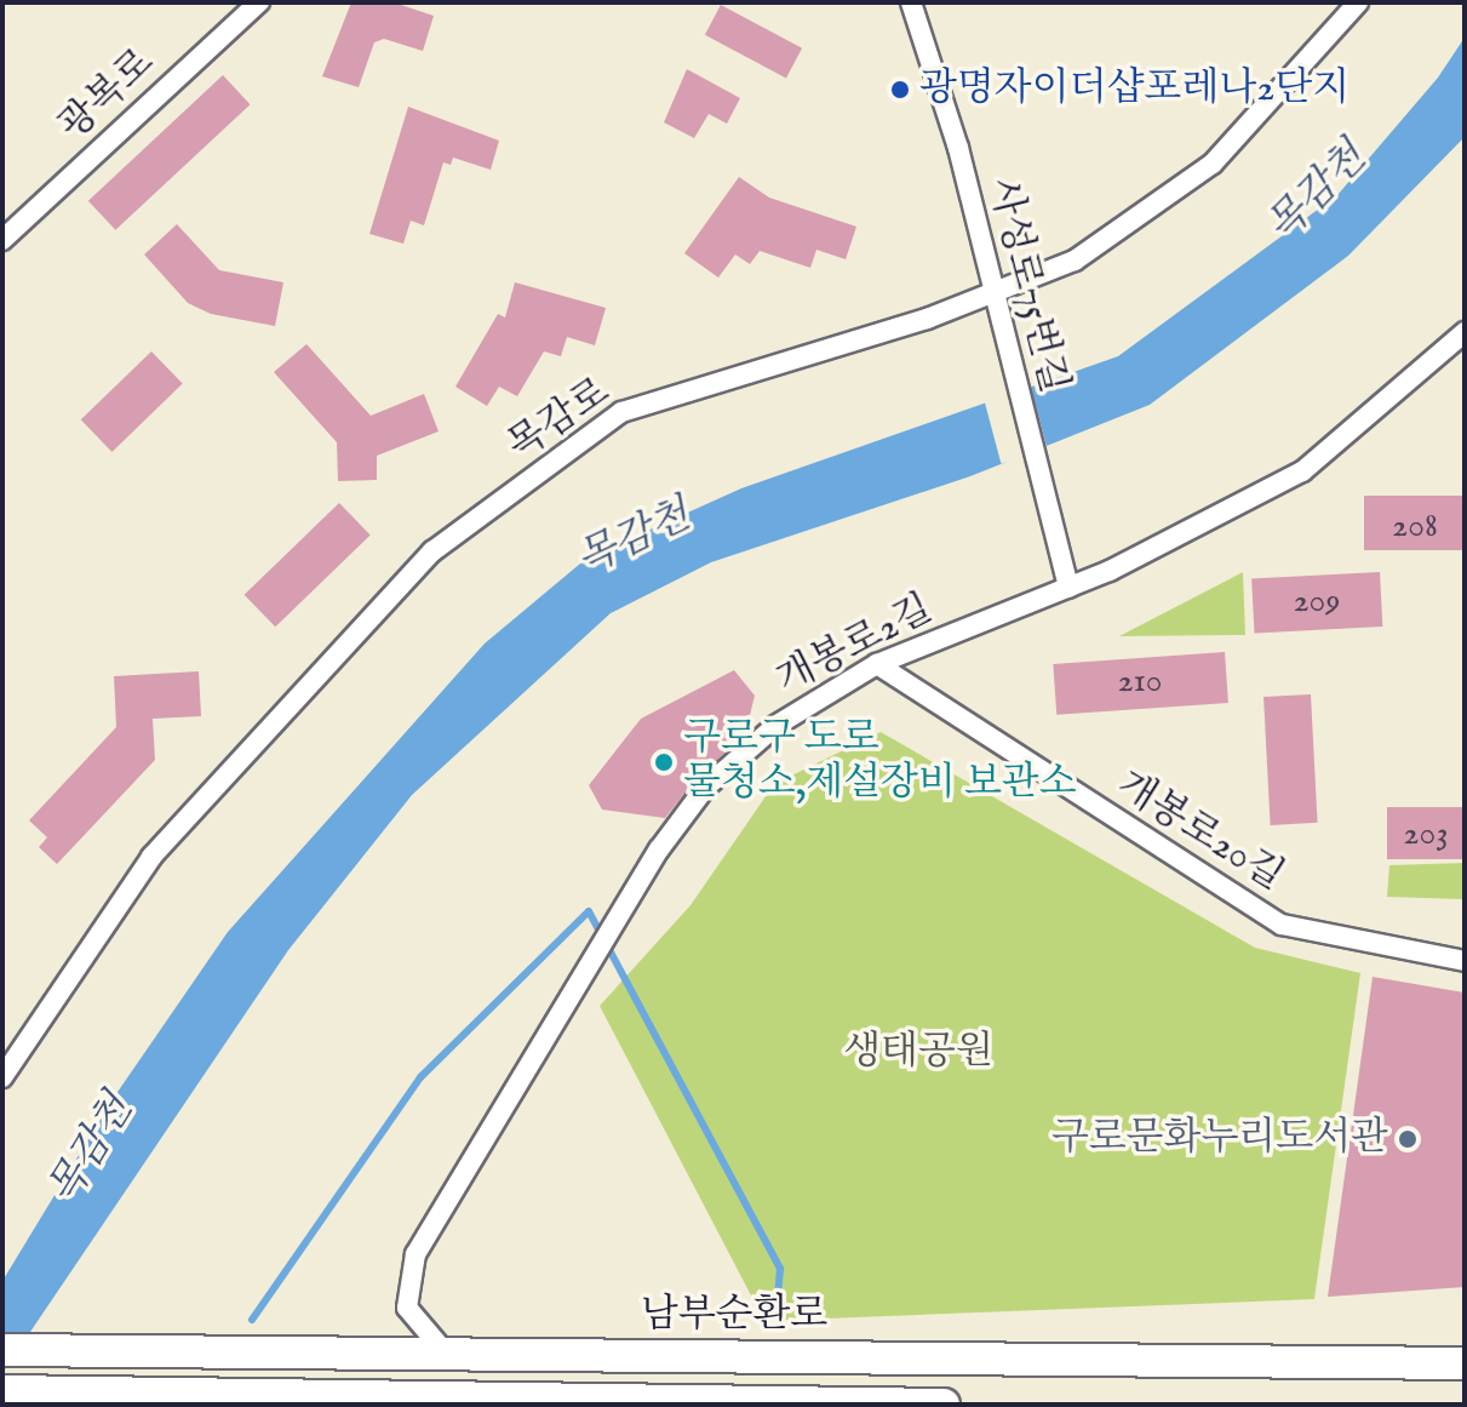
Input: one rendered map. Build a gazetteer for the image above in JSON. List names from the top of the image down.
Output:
{
  "streets": {
    "main road": ["남부순환로"],
    "street": [
      "광복로",
      "사성로75번길",
      "목감로",
      "개봉로2길",
      "개봉로20길"
    ]
  },
  "crossings": [
    ["사성로75번길", "목감로"],
    ["사성로75번길", "개봉로2길"],
    ["개봉로2길", "개봉로20길"],
    ["개봉로2길", "남부순환로"]
  ],
  "water": ["목감천"],
  "parks": ["생태공원"],
  "places": ["광명자이더샵포레나2단지", "구로구 도로 물청소,제설장비 보관소", "구로문화누리도서관"],
  "house_numbers": [
    "208",
    "209",
    "210",
    "203"
  ]
}
